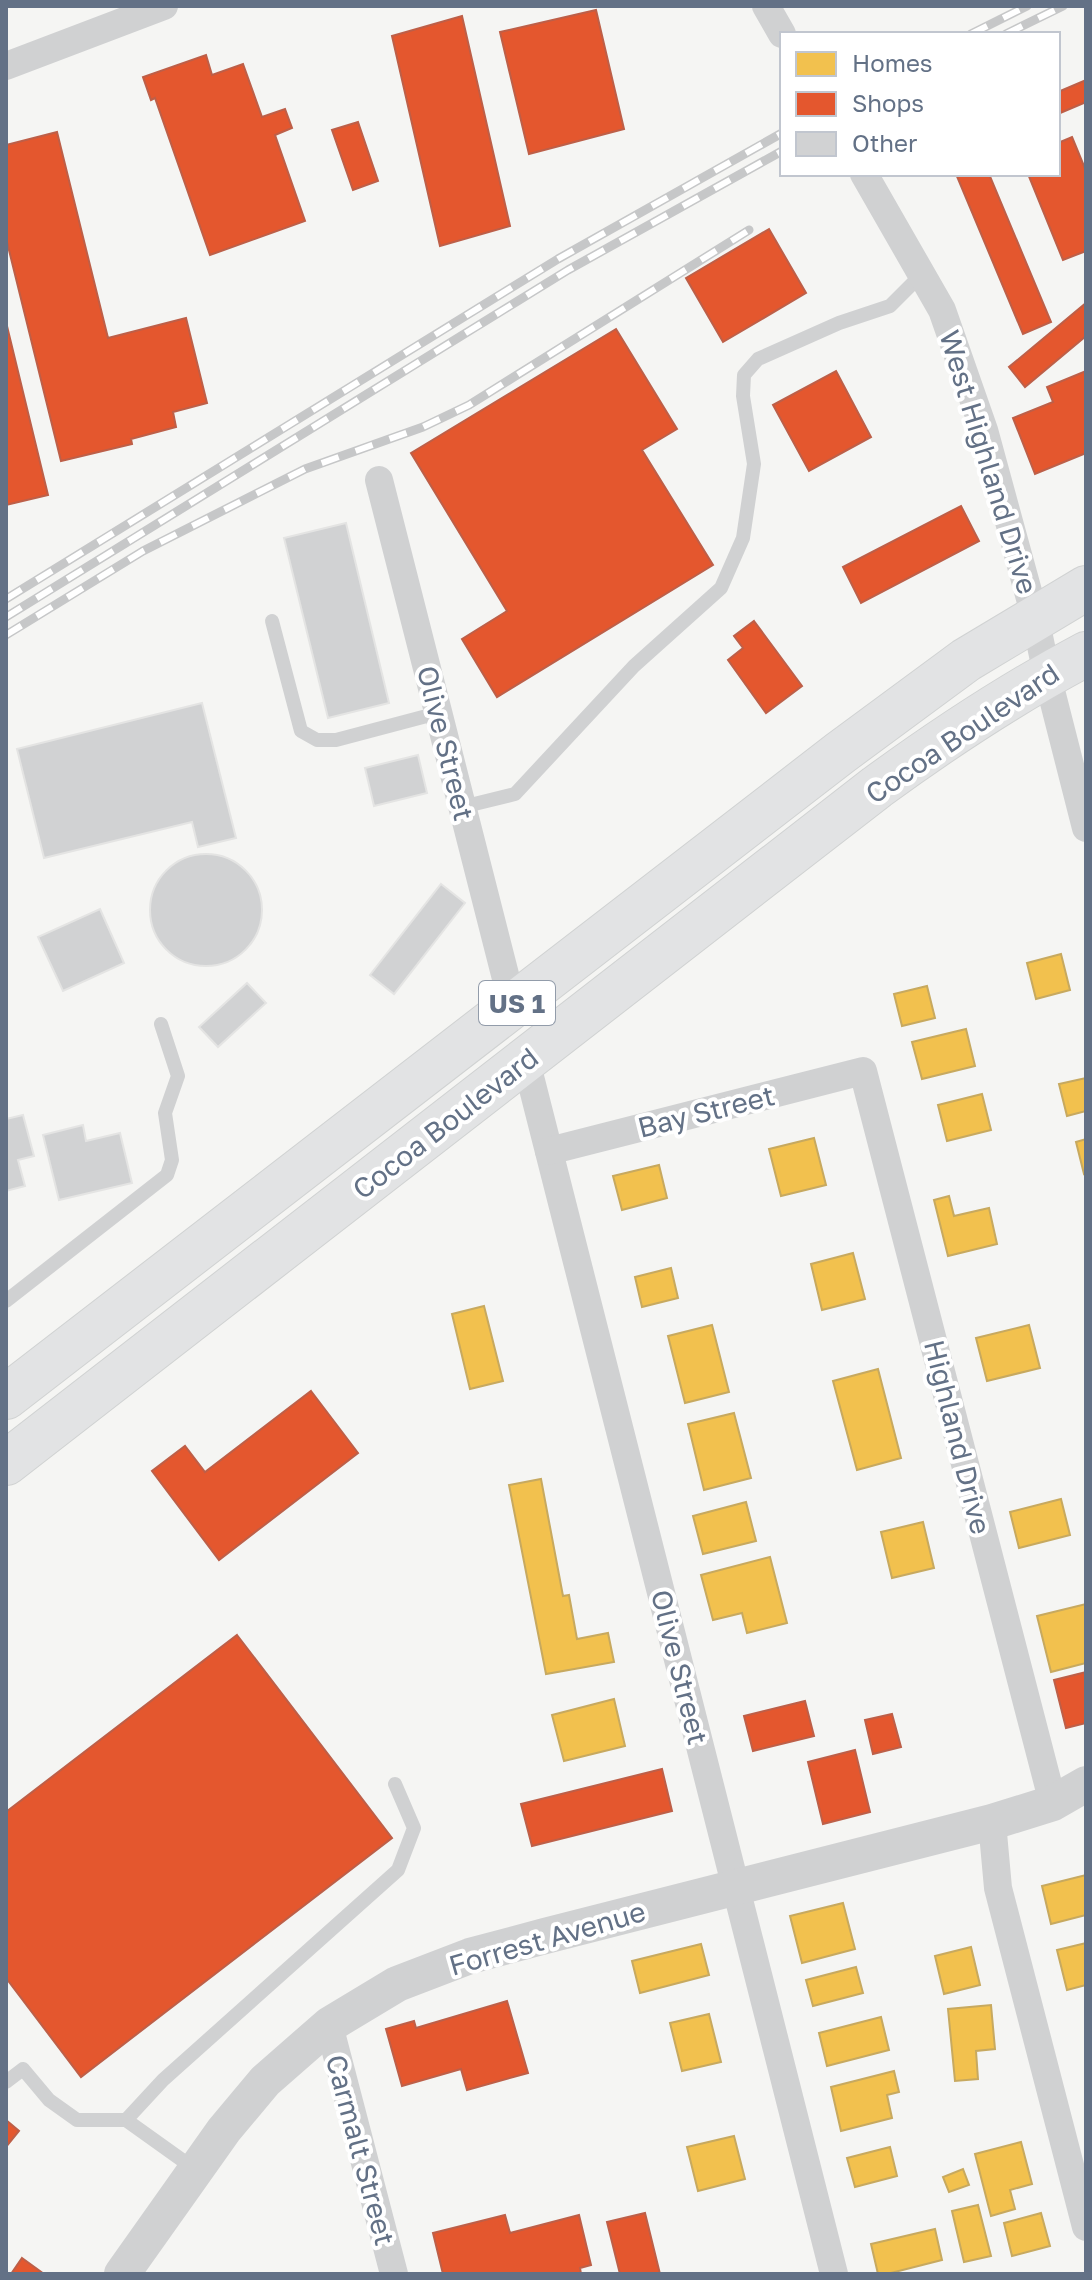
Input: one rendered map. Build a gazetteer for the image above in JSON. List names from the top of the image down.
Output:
{
  "streets": {
    "main road": ["Cocoa Boulevard", "US 1"],
    "street": [
      "West Highland Drive",
      "Olive Street",
      "Bay Street",
      "Highland Drive",
      "Forrest Avenue",
      "Carmalt Street"
    ]
  },
  "crossings": [
    ["West Highland Drive", "Cocoa Boulevard"],
    ["Cocoa Boulevard", "Olive Street"],
    ["Olive Street", "Bay Street"],
    ["Olive Street", "Forrest Avenue"],
    ["Bay Street", "Highland Drive"],
    ["Highland Drive", "Forrest Avenue"],
    ["Forrest Avenue", "Carmalt Street"]
  ],
  "legend": ["Homes", "Shops", "Other"]
}
